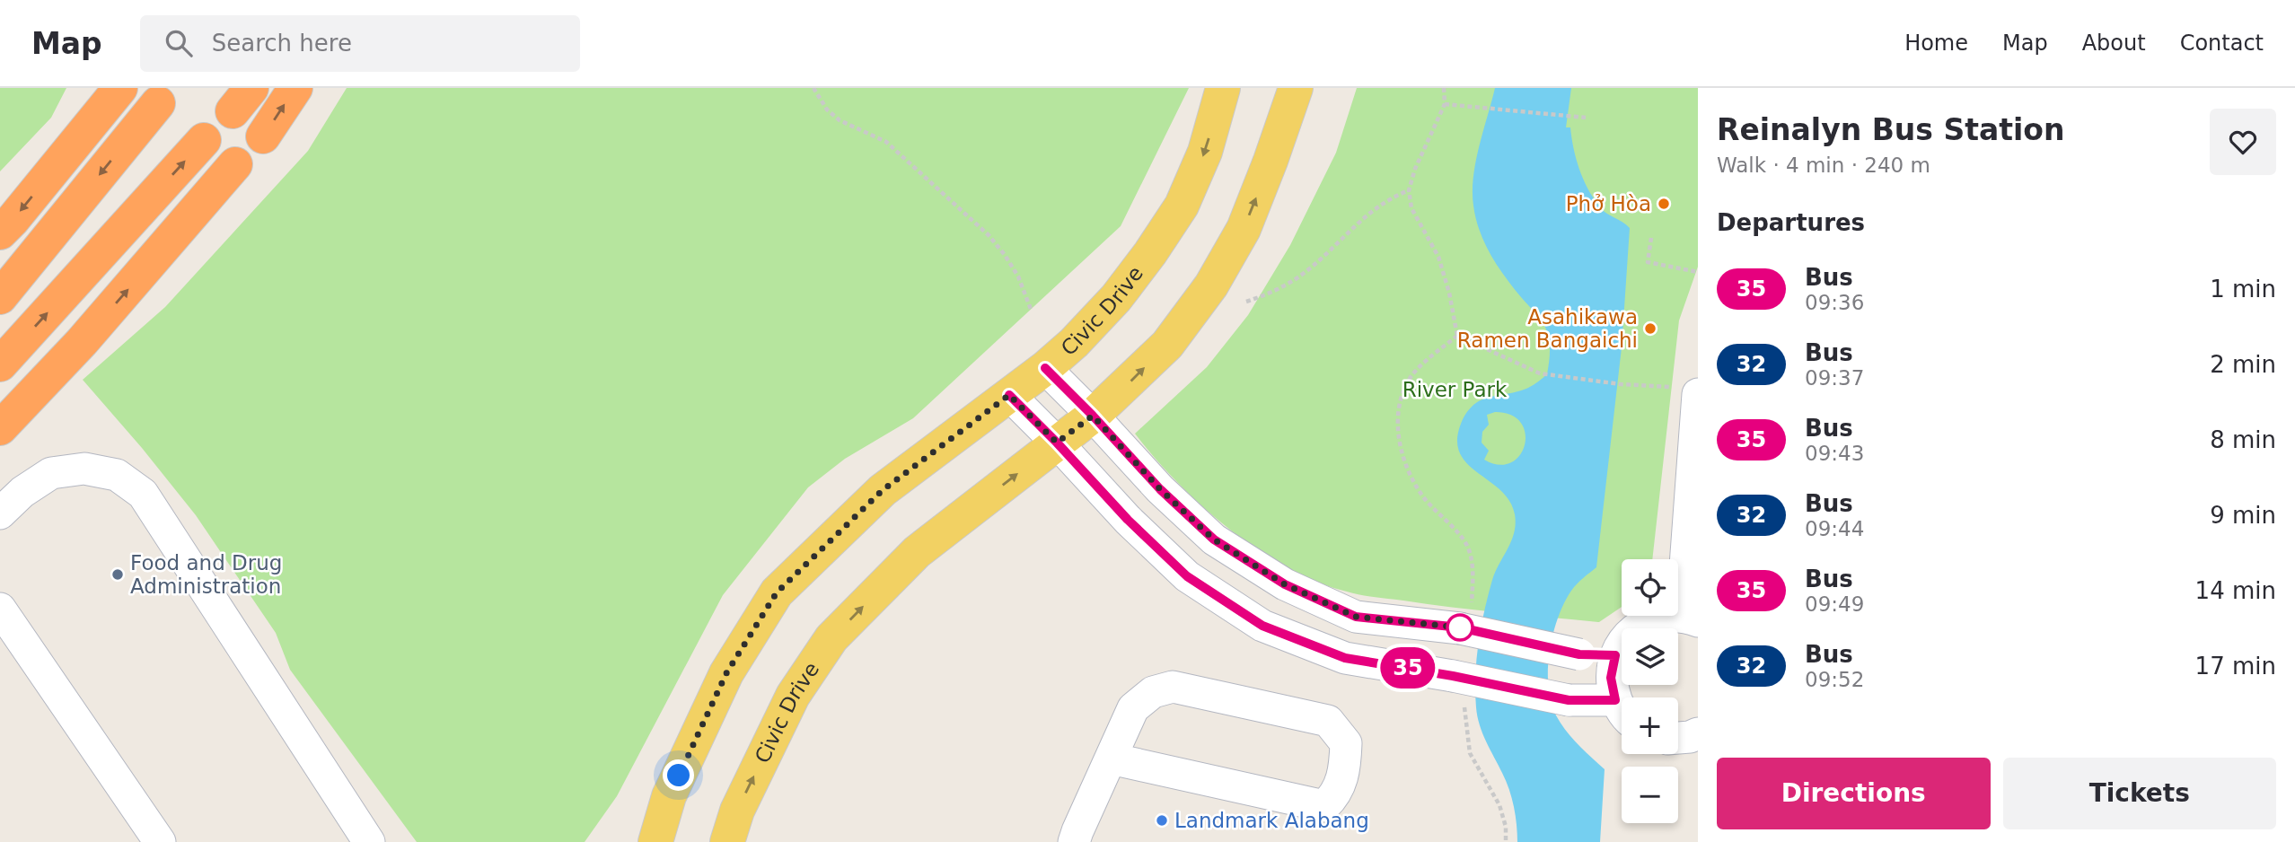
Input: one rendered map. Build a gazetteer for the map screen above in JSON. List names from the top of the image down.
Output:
{
  "streets": {
    "main road": ["Civic Drive"]
  },
  "parks": ["River Park"],
  "places": [
    "Phở Hòa",
    "Asahikawa Ramen Bangaichi",
    "Food and Drug Administration",
    "Landmark Alabang"
  ],
  "lines": ["bus line 35"],
  "page": {
    "header": "Map",
    "search": "Search here",
    "nav": [
      "Home",
      "Map",
      "About",
      "Contact"
    ],
    "on_map": "35",
    "heading": [
      ["Reinalyn Bus Station", "Walk · 4 min · 240 m"],
      "Departures"
    ],
    "list": [
      {
        "mark": "35",
        "name": "Bus",
        "note": "09:36",
        "value": "1 min"
      },
      {
        "mark": "32",
        "name": "Bus",
        "note": "09:37",
        "value": "2 min"
      },
      {
        "mark": "35",
        "name": "Bus",
        "note": "09:43",
        "value": "8 min"
      },
      {
        "mark": "32",
        "name": "Bus",
        "note": "09:44",
        "value": "9 min"
      },
      {
        "mark": "35",
        "name": "Bus",
        "note": "09:49",
        "value": "14 min"
      },
      {
        "mark": "32",
        "name": "Bus",
        "note": "09:52",
        "value": "17 min"
      }
    ],
    "map_buttons": ["+", "−"],
    "buttons": ["Directions", "Tickets"]
  }
}
